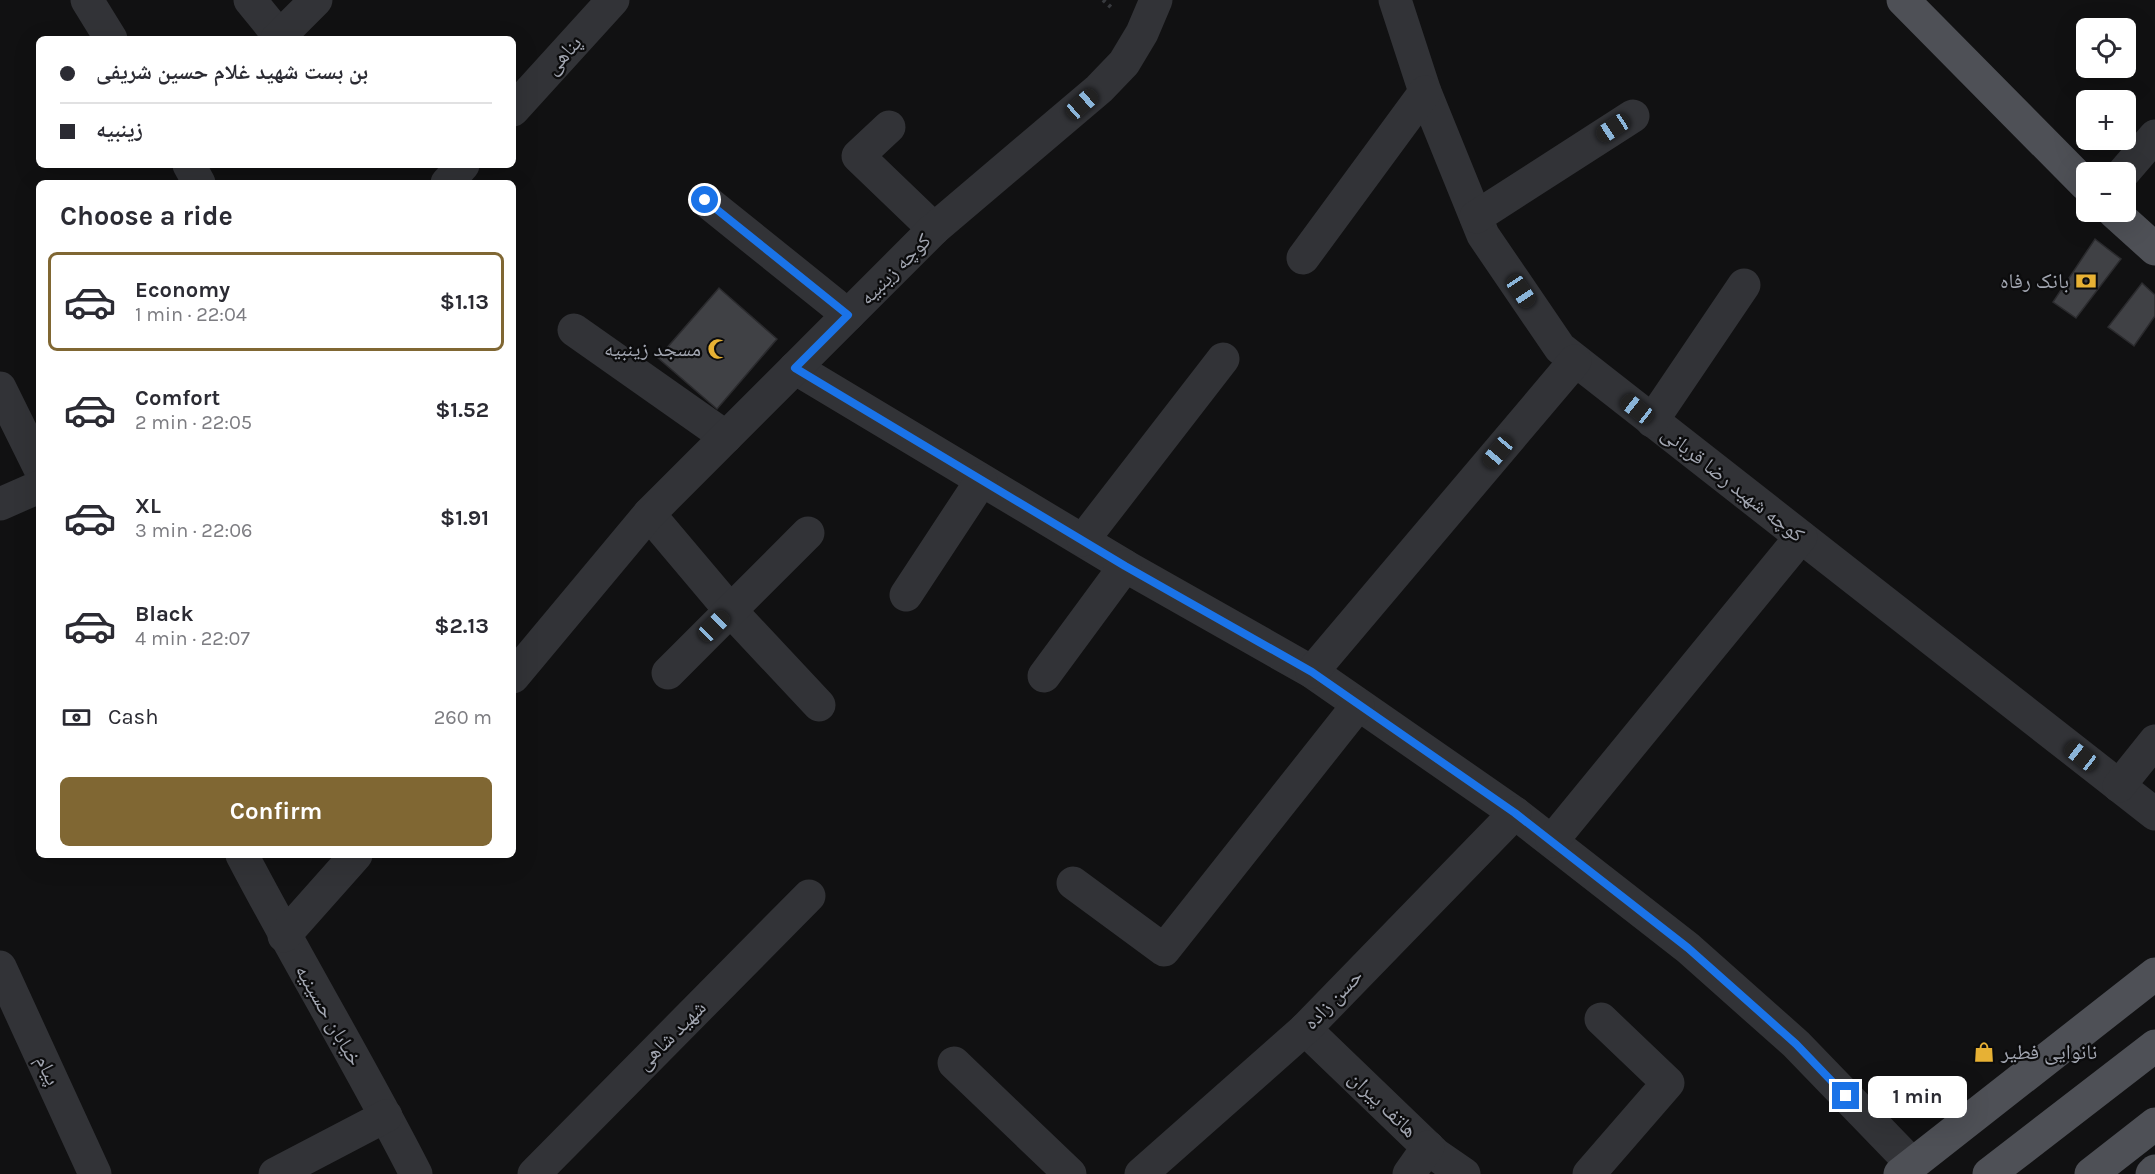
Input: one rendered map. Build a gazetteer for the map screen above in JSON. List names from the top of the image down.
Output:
{
  "streets": {
    "street": [
      "پناهی",
      "کوچه زینبیه",
      "کوچه شهید رضا قربانی",
      "حسن زاده",
      "خیابان حسینیه",
      "شهید شاهی",
      "پیام",
      "هاتف پیران"
    ]
  },
  "crossings": [
    ["حسن زاده", "هاتف پیران"]
  ],
  "places": {
    "bank": ["بانک رفاه"],
    "mosque": ["مسجد زینبیه"],
    "shop": ["نانوایی فطیر"]
  },
  "page": {
    "map_buttons": ["+", "−"],
    "banner": ["بن بست شهید غلام حسین شریفی", "زینبیه"],
    "heading": "Choose a ride",
    "list": [
      {
        "name": "Economy",
        "note": "1 min · 22:04",
        "value": "$1.13"
      },
      {
        "name": "Comfort",
        "note": "2 min · 22:05",
        "value": "$1.52"
      },
      {
        "name": "XL",
        "note": "3 min · 22:06",
        "value": "$1.91"
      },
      {
        "name": "Black",
        "note": "4 min · 22:07",
        "value": "$2.13"
      }
    ],
    "pay": ["Cash", "260 m"],
    "buttons": "Confirm",
    "bubble": "1 min"
  }
}
